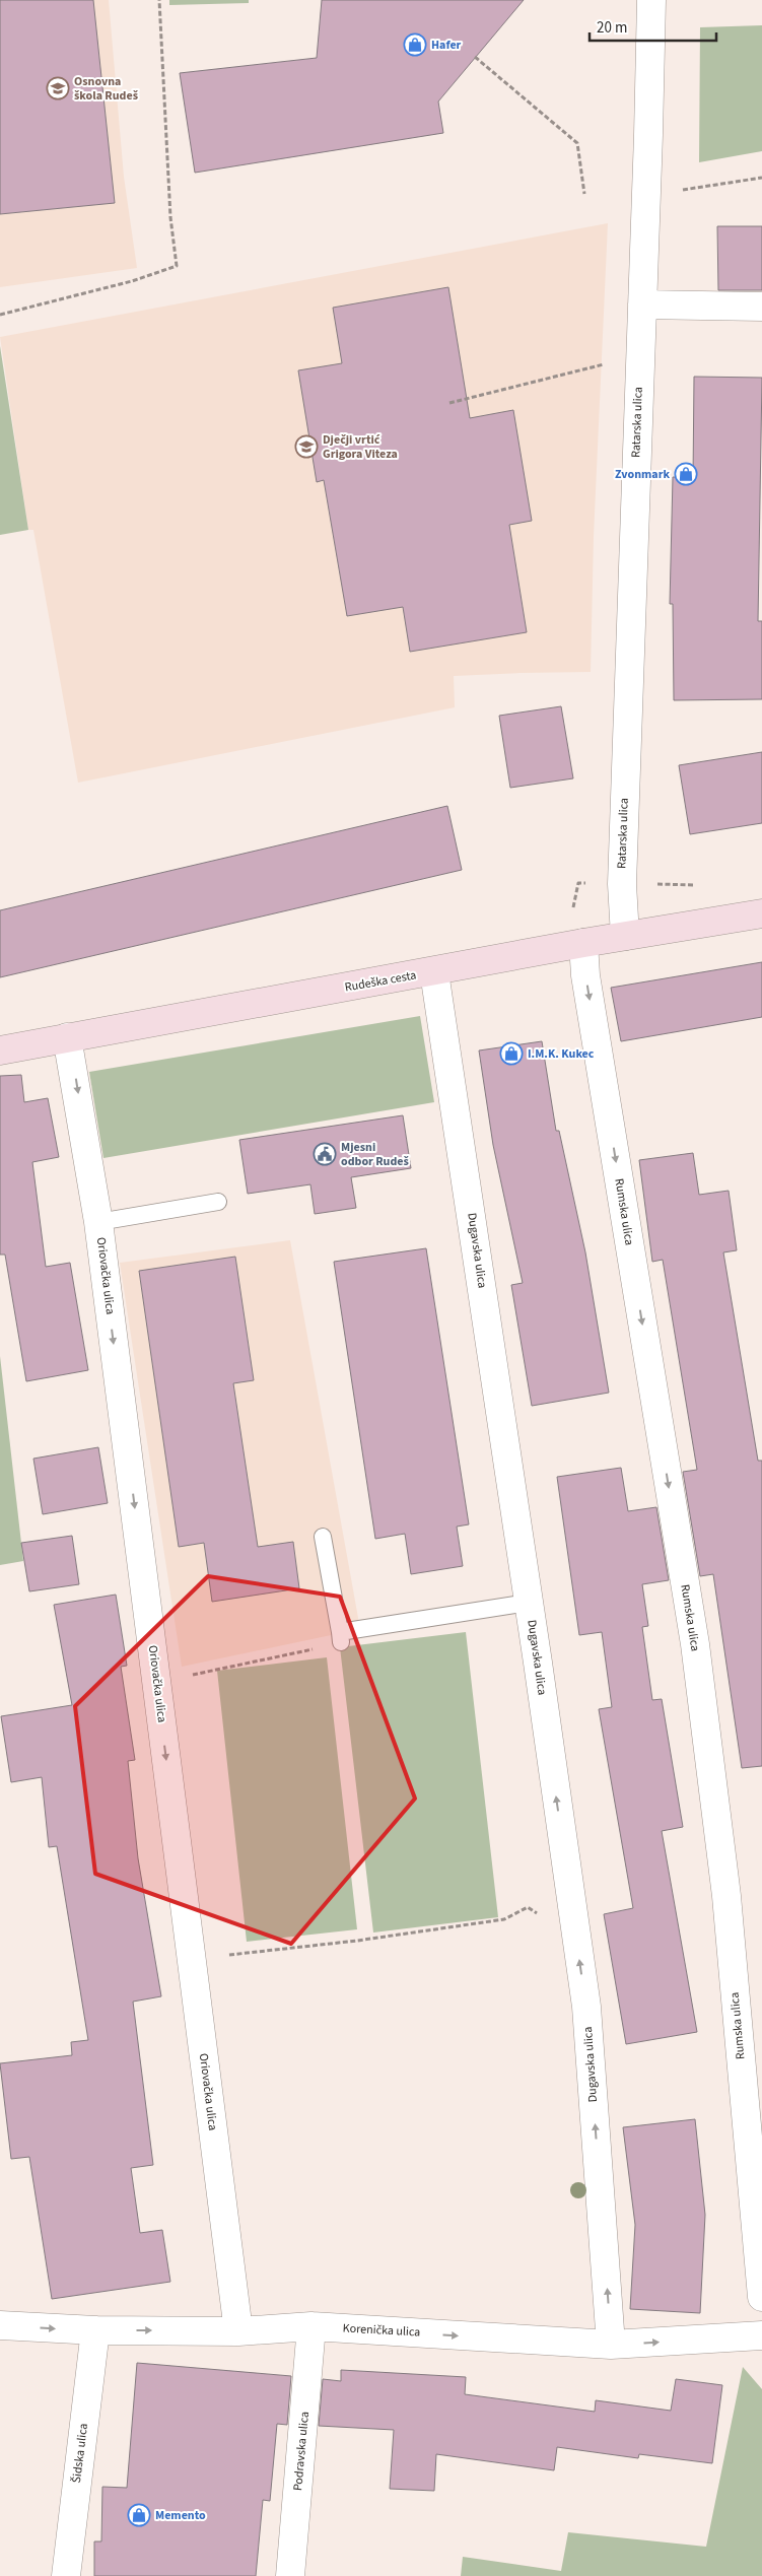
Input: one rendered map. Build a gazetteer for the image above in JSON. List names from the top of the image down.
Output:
{
  "streets": {
    "street": [
      "Ratarska ulica",
      "Rudeška cesta",
      "Rumska ulica",
      "Dugavska ulica",
      "Oriovačka ulica",
      "Korenička ulica",
      "Podravska ulica",
      "Šidska ulica"
    ]
  },
  "crossings": [
    ["Ratarska ulica", "Rudeška cesta"],
    ["Rudeška cesta", "Rumska ulica"],
    ["Rudeška cesta", "Dugavska ulica"],
    ["Rudeška cesta", "Oriovačka ulica"],
    ["Dugavska ulica", "Korenička ulica"],
    ["Oriovačka ulica", "Korenička ulica"],
    ["Korenička ulica", "Podravska ulica"],
    ["Korenička ulica", "Šidska ulica"]
  ],
  "one_way": [
    "Rumska ulica",
    "Dugavska ulica",
    "Oriovačka ulica",
    "Korenička ulica"
  ],
  "places": {
    "shop": [
      "Hafer",
      "Zvonmark",
      "I.M.K. Kukec",
      "Memento"
    ],
    "school or university": ["Osnovna škola Rudeš", "Dječji vrtić Grigora Viteza"],
    "public building": ["Mjesni odbor Rudeš"]
  },
  "scale_bar": "20 m"
}
